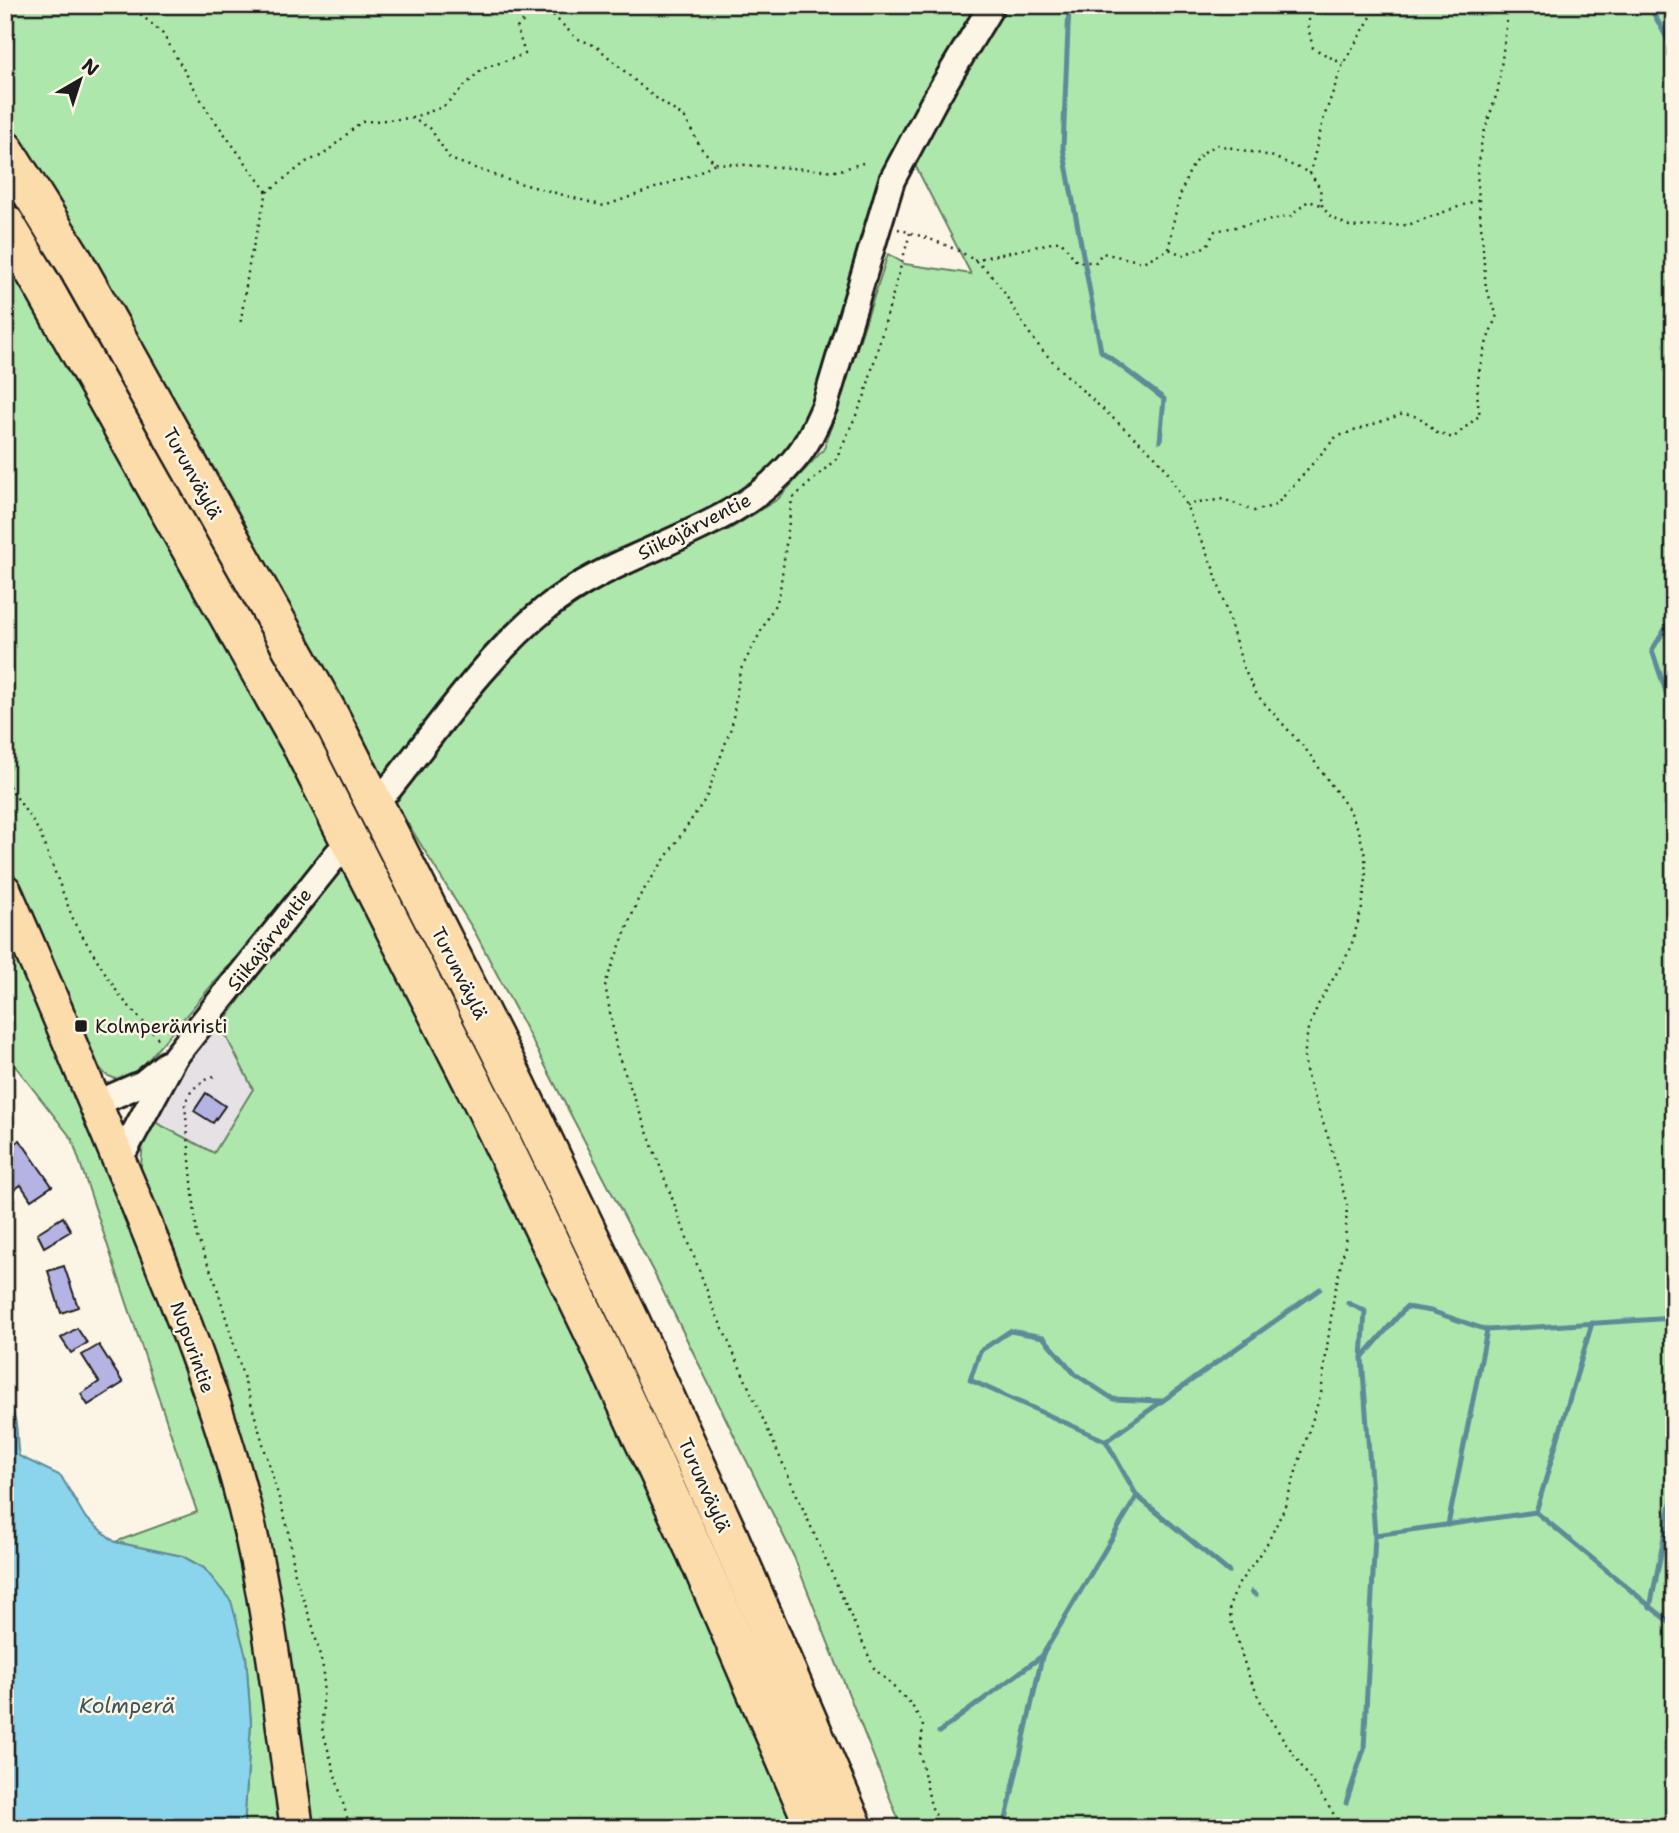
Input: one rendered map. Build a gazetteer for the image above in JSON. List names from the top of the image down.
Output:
{
  "streets": {
    "highway": ["Turunväylä"],
    "main road": ["Nupurintie"],
    "street": ["Siikajärventie"]
  },
  "water": ["Kolmperä"],
  "places": {
    "transit": ["Kolmperänristi"]
  },
  "north": "top right"
}
